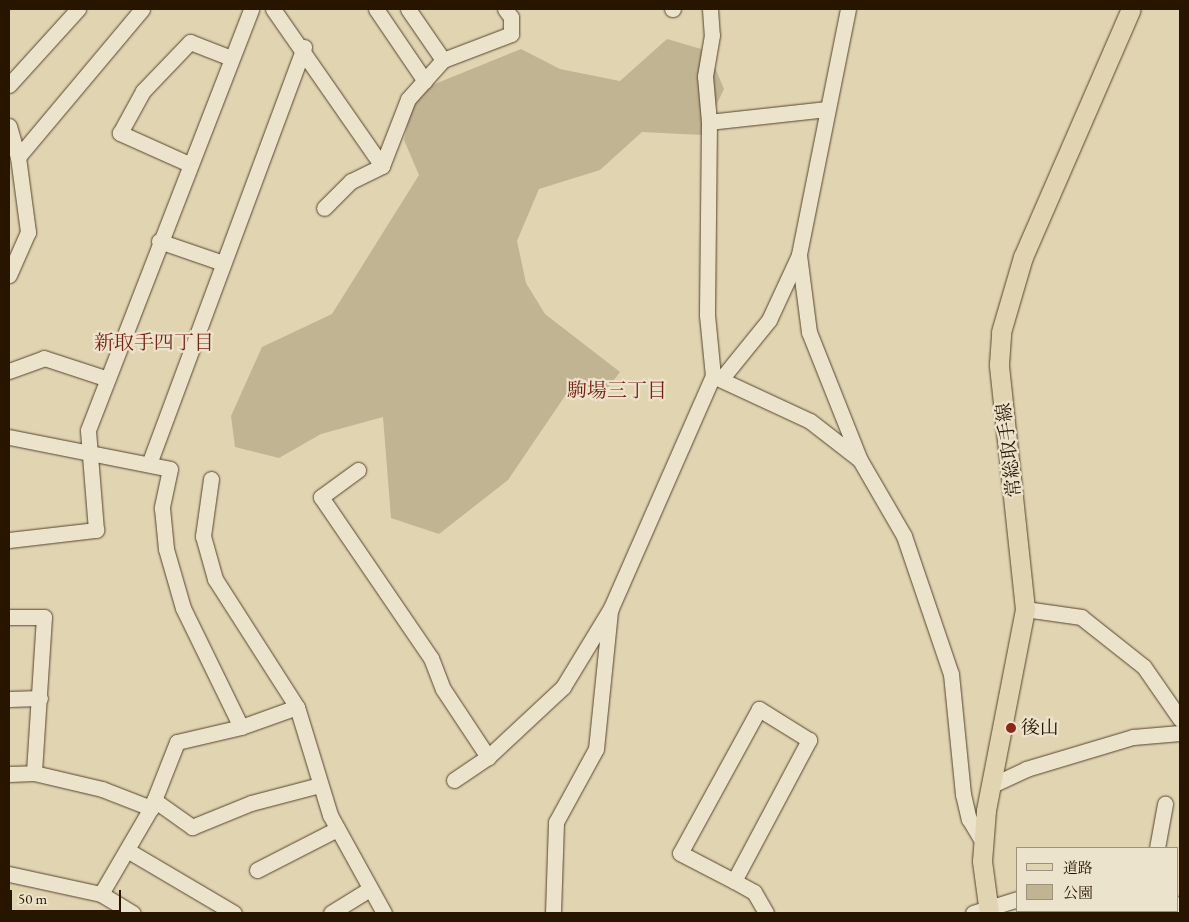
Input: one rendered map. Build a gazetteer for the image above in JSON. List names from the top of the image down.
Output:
{
  "streets": {
    "main road": ["常総取手線"]
  },
  "districts": ["新取手四丁目", "駒場三丁目"],
  "places": ["後山"],
  "legend": ["道路", "公園"],
  "scale_bar": "50 m"
}
